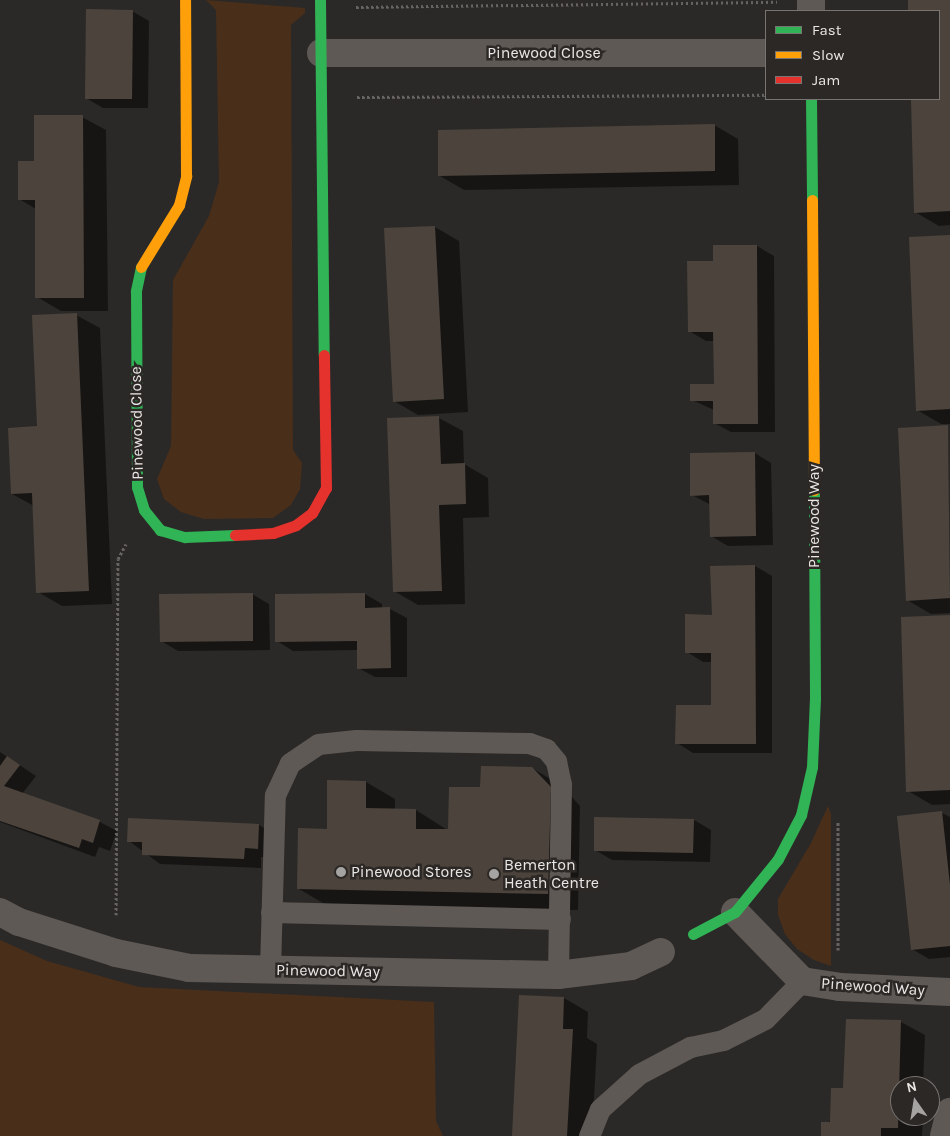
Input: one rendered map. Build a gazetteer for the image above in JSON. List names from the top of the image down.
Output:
{
  "streets": {
    "street": ["Pinewood Close", "Pinewood Way"]
  },
  "places": ["Pinewood Stores", "Bemerton Heath Centre"],
  "legend": ["Fast", "Slow", "Jam"],
  "north": "top"
}
